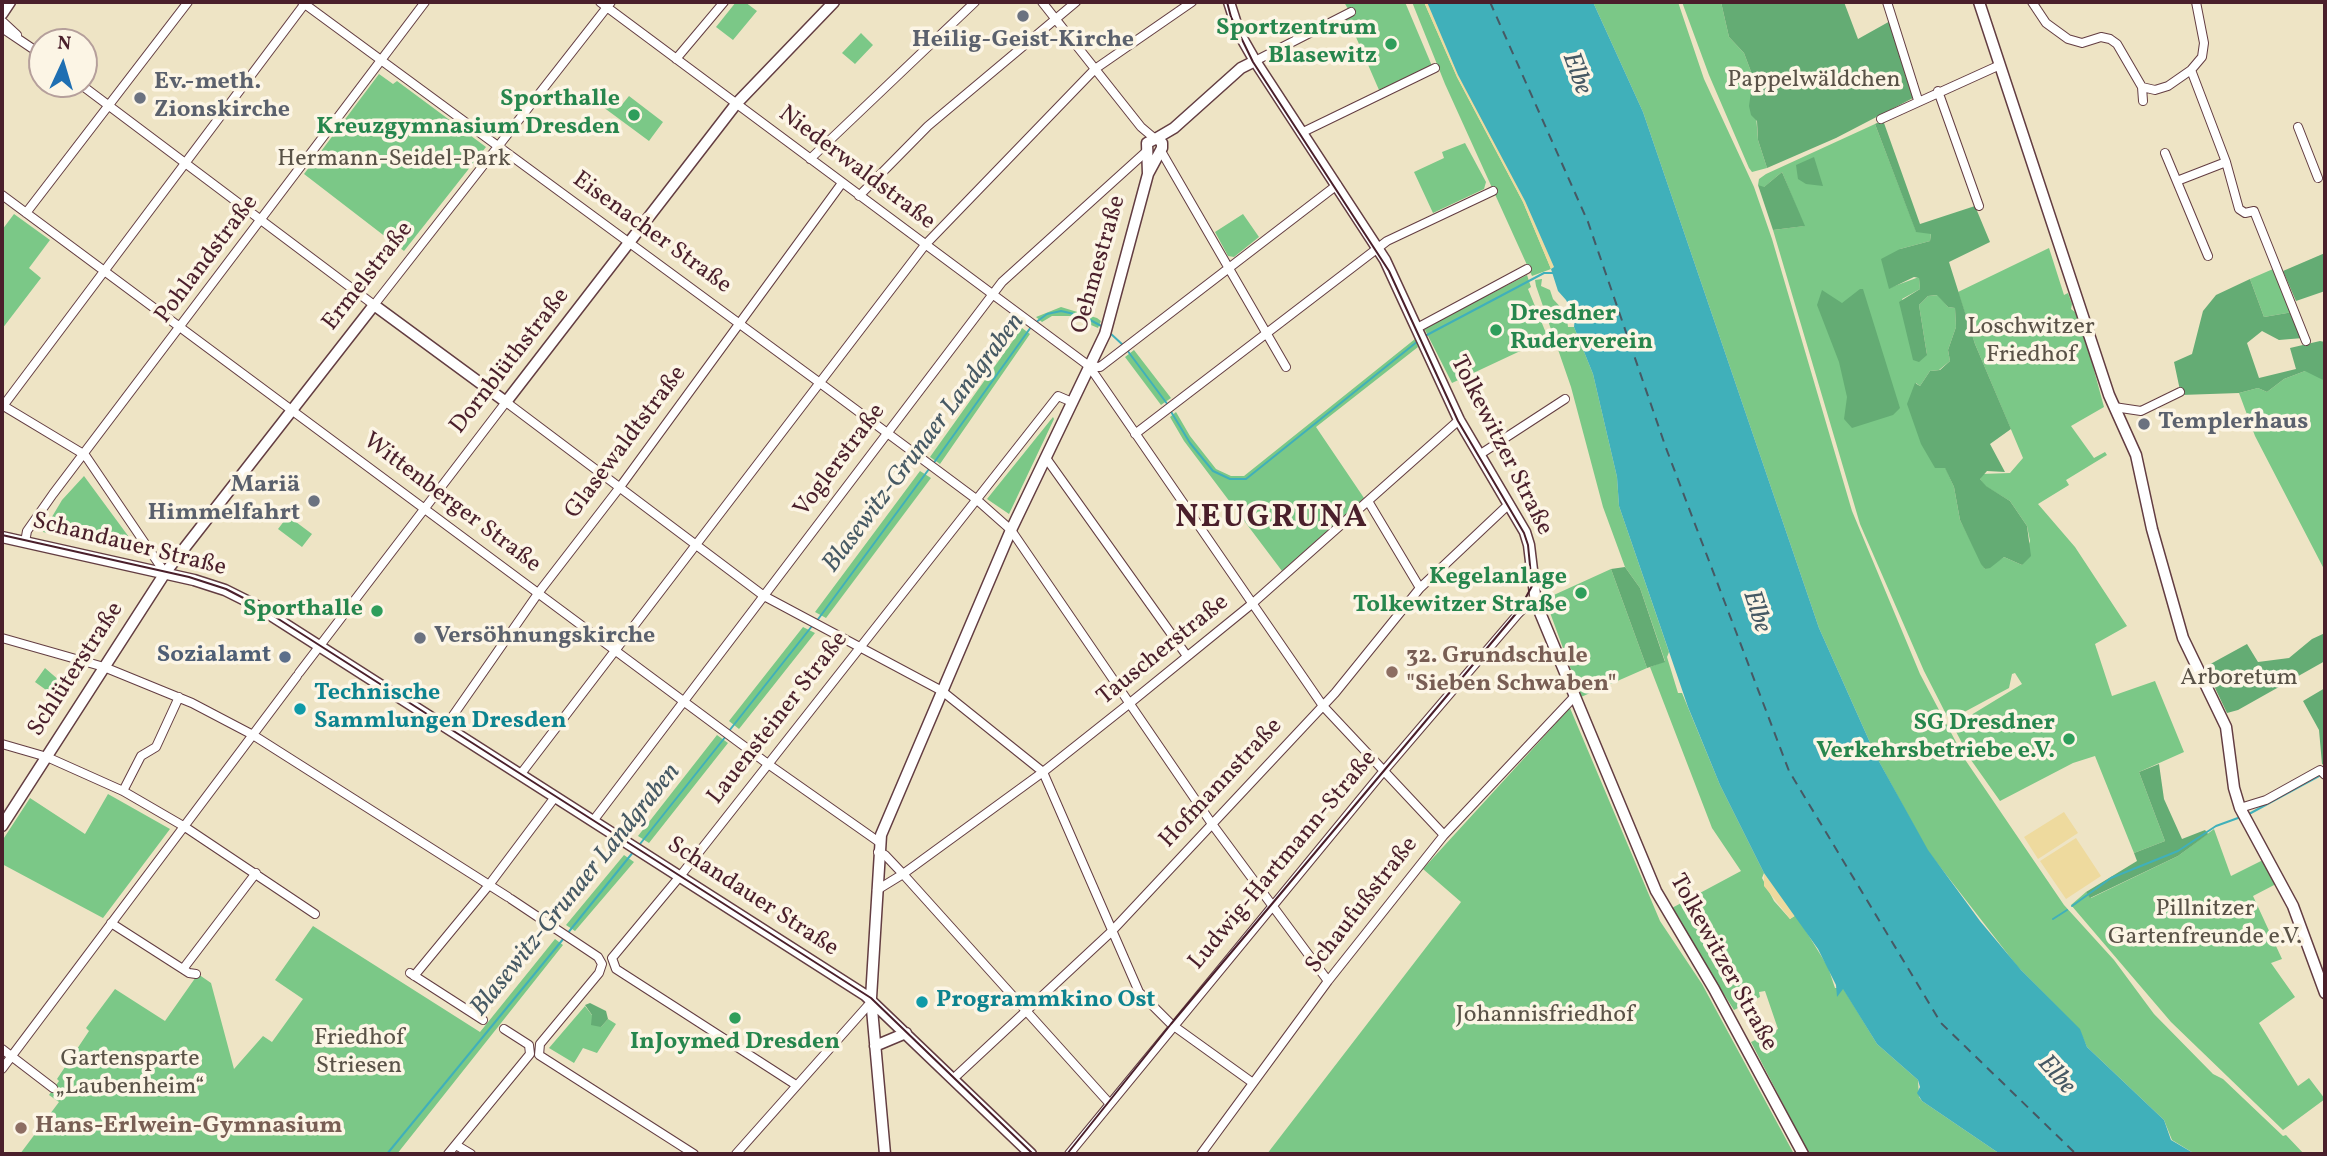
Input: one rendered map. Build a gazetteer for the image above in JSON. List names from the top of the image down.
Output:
{
  "streets": {
    "main road": [
      "Oehmestraße",
      "Ermelstraße",
      "Dornblüthstraße",
      "Tolkewitzer Straße",
      "Schandauer Straße",
      "Schlüterstraße"
    ],
    "street": [
      "Niederwaldstraße",
      "Eisenacher Straße",
      "Pohlandstraße",
      "Glasewaldtstraße",
      "Voglerstraße",
      "Wittenberger Straße",
      "Tauscherstraße",
      "Lauensteiner Straße",
      "Hofmannstraße",
      "Ludwig-Hartmann-Straße",
      "Schaufußstraße"
    ]
  },
  "crossings": [
    ["Niederwaldstraße", "Oehmestraße"],
    ["Niederwaldstraße", "Ermelstraße"],
    ["Niederwaldstraße", "Dornblüthstraße"],
    ["Niederwaldstraße", "Glasewaldtstraße"],
    ["Niederwaldstraße", "Voglerstraße"],
    ["Eisenacher Straße", "Pohlandstraße"],
    ["Eisenacher Straße", "Oehmestraße"],
    ["Eisenacher Straße", "Ermelstraße"],
    ["Eisenacher Straße", "Dornblüthstraße"],
    ["Eisenacher Straße", "Glasewaldtstraße"],
    ["Eisenacher Straße", "Voglerstraße"],
    ["Eisenacher Straße", "Tauscherstraße"],
    ["Eisenacher Straße", "Lauensteiner Straße"],
    ["Eisenacher Straße", "Hofmannstraße"],
    ["Eisenacher Straße", "Ludwig-Hartmann-Straße"],
    ["Eisenacher Straße", "Schaufußstraße"],
    ["Pohlandstraße", "Wittenberger Straße"],
    ["Pohlandstraße", "Schandauer Straße"],
    ["Oehmestraße", "Tolkewitzer Straße"],
    ["Oehmestraße", "Voglerstraße"],
    ["Oehmestraße", "Wittenberger Straße"],
    ["Oehmestraße", "Lauensteiner Straße"],
    ["Ermelstraße", "Wittenberger Straße"],
    ["Ermelstraße", "Schandauer Straße"],
    ["Ermelstraße", "Schlüterstraße"],
    ["Dornblüthstraße", "Wittenberger Straße"],
    ["Dornblüthstraße", "Schandauer Straße"],
    ["Glasewaldtstraße", "Wittenberger Straße"],
    ["Glasewaldtstraße", "Schandauer Straße"],
    ["Tolkewitzer Straße", "Tauscherstraße"],
    ["Tolkewitzer Straße", "Hofmannstraße"],
    ["Tolkewitzer Straße", "Ludwig-Hartmann-Straße"],
    ["Tolkewitzer Straße", "Schaufußstraße"],
    ["Voglerstraße", "Wittenberger Straße"],
    ["Voglerstraße", "Schandauer Straße"],
    ["Wittenberger Straße", "Tauscherstraße"],
    ["Wittenberger Straße", "Lauensteiner Straße"],
    ["Wittenberger Straße", "Hofmannstraße"],
    ["Wittenberger Straße", "Ludwig-Hartmann-Straße"],
    ["Schandauer Straße", "Schlüterstraße"],
    ["Schandauer Straße", "Lauensteiner Straße"],
    ["Schandauer Straße", "Hofmannstraße"]
  ],
  "districts": ["NEUGRUNA"],
  "water": ["Elbe", "Blasewitz‐Grunaer Landgraben"],
  "parks": [
    "Pappelwäldchen",
    "Hermann-Seidel-Park",
    "Loschwitzer Friedhof",
    "Arboretum",
    "Pillnitzer Gartenfreunde e.V.",
    "Johannisfriedhof",
    "Friedhof Striesen",
    "Gartensparte „Laubenheim“"
  ],
  "places": [
    "Heilig-Geist-Kirche",
    "Sportzentrum Blasewitz",
    "Ev.-meth. Zionskirche",
    "Sporthalle Kreuzgymnasium Dresden",
    "Dresdner Ruderverein",
    "Templerhaus",
    "Mariä Himmelfahrt",
    "Kegelanlage Tolkewitzer Straße",
    "Sporthalle",
    "Versöhnungskirche",
    "Sozialamt",
    "32. Grundschule \"Sieben Schwaben\"",
    "Technische Sammlungen Dresden",
    "SG Dresdner Verkehrsbetriebe e.V.",
    "Programmkino Ost",
    "InJoymed Dresden",
    "Hans-Erlwein-Gymnasium"
  ],
  "north": "top"
}
